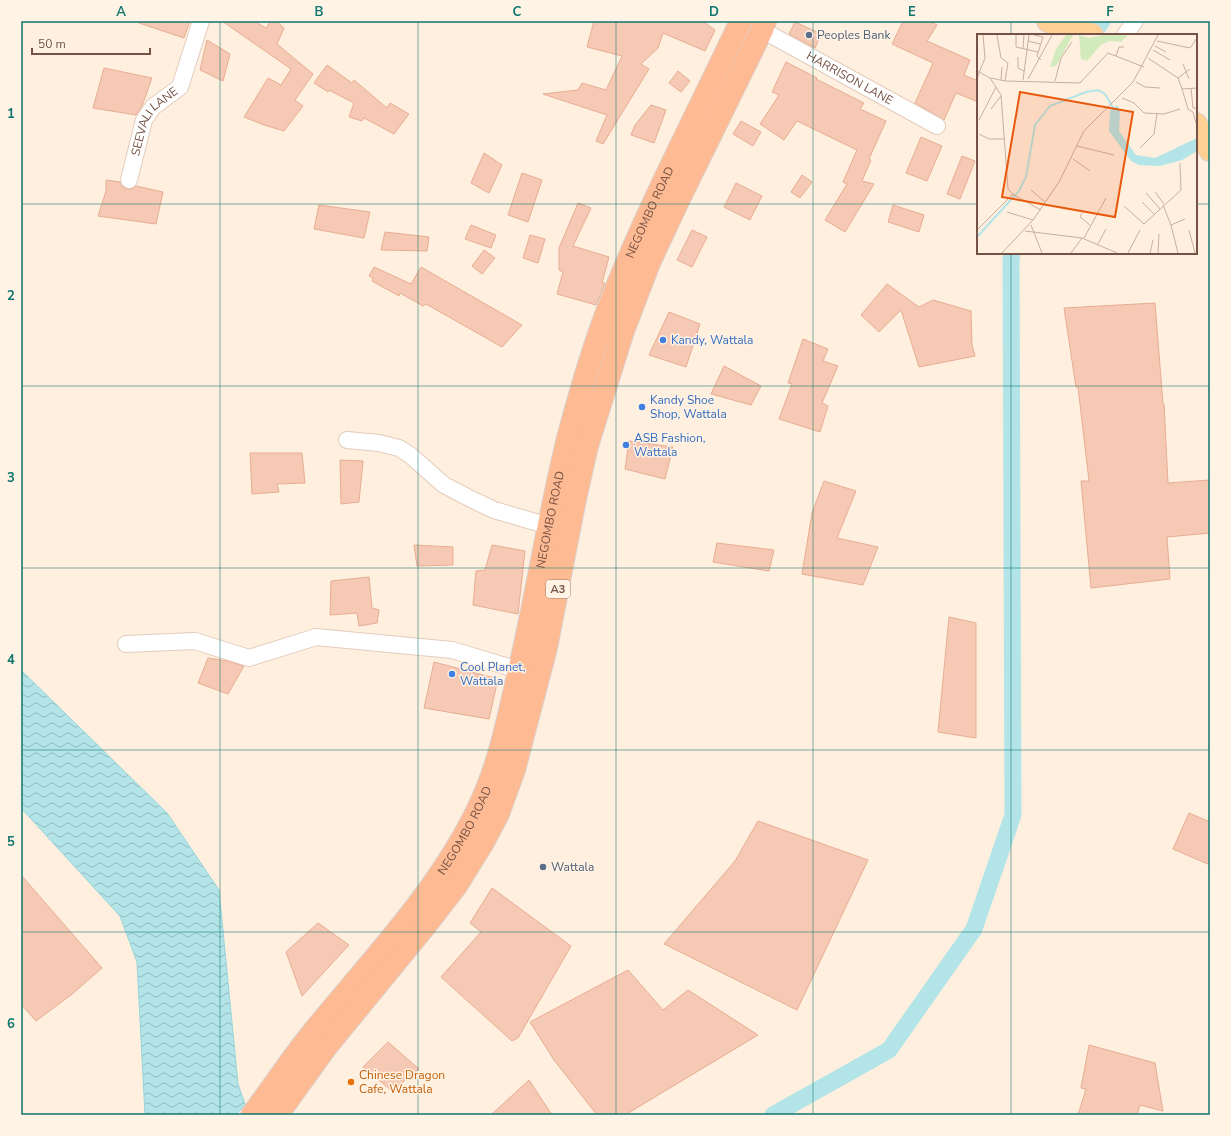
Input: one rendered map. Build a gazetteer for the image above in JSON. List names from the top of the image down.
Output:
{
  "streets": {
    "highway": ["NEGOMBO ROAD", "A3"],
    "street": ["HARRISON LANE", "SEEVALI LANE"]
  },
  "crossings": [
    ["HARRISON LANE", "NEGOMBO ROAD"]
  ],
  "places": [
    "Peoples Bank",
    "Kandy, Wattala",
    "Kandy Shoe Shop, Wattala",
    "ASB Fashion, Wattala",
    "Cool Planet, Wattala",
    "Wattala",
    "Chinese Dragon Cafe, Wattala"
  ],
  "scale_bar": "50 m",
  "grid": {
    "columns": [
      "A",
      "B",
      "C",
      "D",
      "E",
      "F"
    ],
    "rows": [
      "1",
      "2",
      "3",
      "4",
      "5",
      "6"
    ]
  }
}
